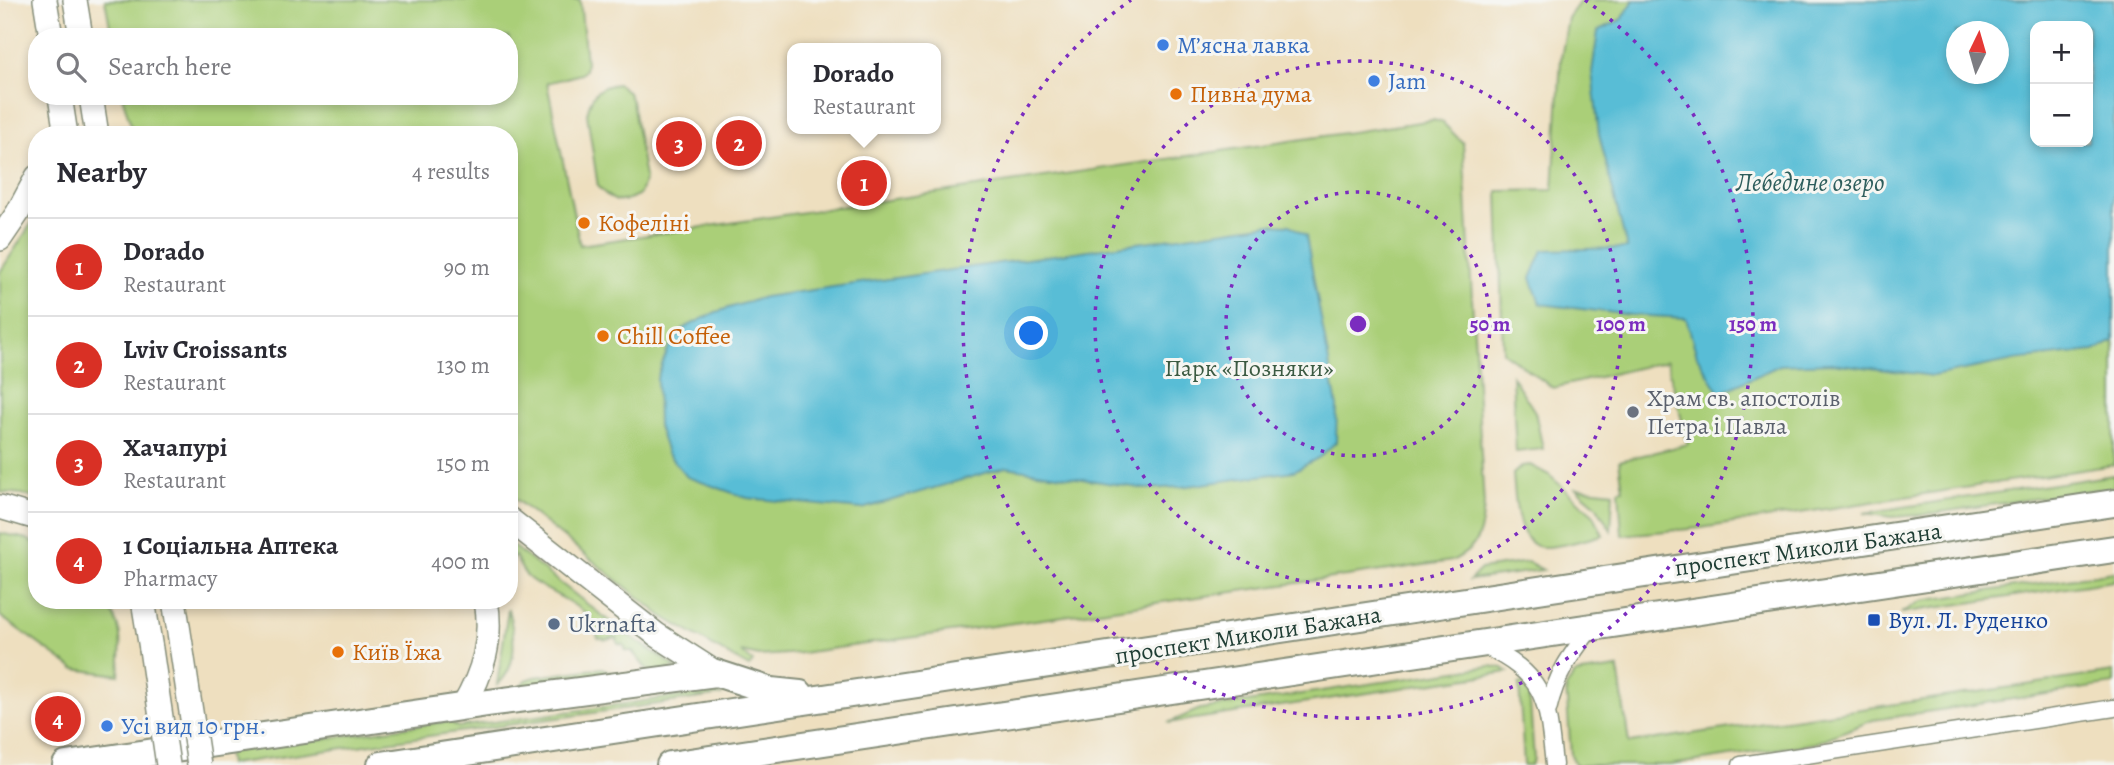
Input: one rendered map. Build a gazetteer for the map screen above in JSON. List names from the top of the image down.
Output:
{
  "streets": {
    "highway": ["проспект Миколи Бажана"]
  },
  "water": ["Лебедине озеро"],
  "parks": ["Парк «Позняки»"],
  "places": {
    "other": [
      "М’ясна лавка",
      "Jam",
      "Пивна дума",
      "Кофеліні",
      "Chill Coffee",
      "Храм св. апостолів Петра і Павла",
      "Ukrnafta",
      "Київ Їжа",
      "Усі вид 10 грн."
    ],
    "transit": ["Вул. Л. Руденко"]
  },
  "north": "top",
  "page": {
    "map_buttons": ["+", "−"],
    "search": "Search here",
    "popup": ["Dorado", "Restaurant"],
    "pins": [
      "2",
      "3",
      "1",
      "4"
    ],
    "heading": ["Nearby", "4 results"],
    "list": [
      {
        "mark": "1",
        "name": "Dorado",
        "note": "Restaurant",
        "value": "90 m"
      },
      {
        "mark": "2",
        "name": "Lviv Croissants",
        "note": "Restaurant",
        "value": "130 m"
      },
      {
        "mark": "3",
        "name": "Хачапурі",
        "note": "Restaurant",
        "value": "150 m"
      },
      {
        "mark": "4",
        "name": "1 Соціальна Аптека",
        "note": "Pharmacy",
        "value": "400 m"
      }
    ]
  },
  "rings": ["50 m", "100 m", "150 m"]
}
